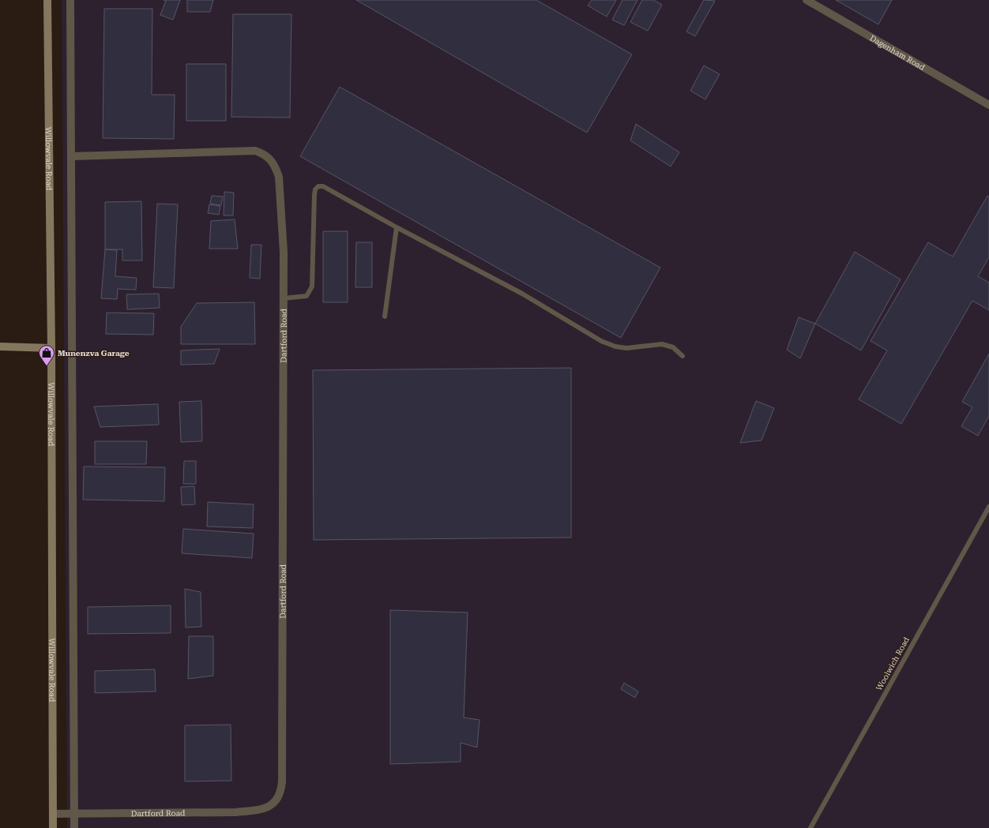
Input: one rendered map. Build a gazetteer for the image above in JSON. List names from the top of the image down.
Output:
{
  "streets": {
    "main road": ["Willowvale Road"],
    "street": ["Dagenham Road", "Dartford Road"],
    "lane": ["Woolwich Road"]
  },
  "crossings": [
    ["Willowvale Road", "Dartford Road"]
  ],
  "places": {
    "shop": ["Munenzva Garage"]
  }
}
